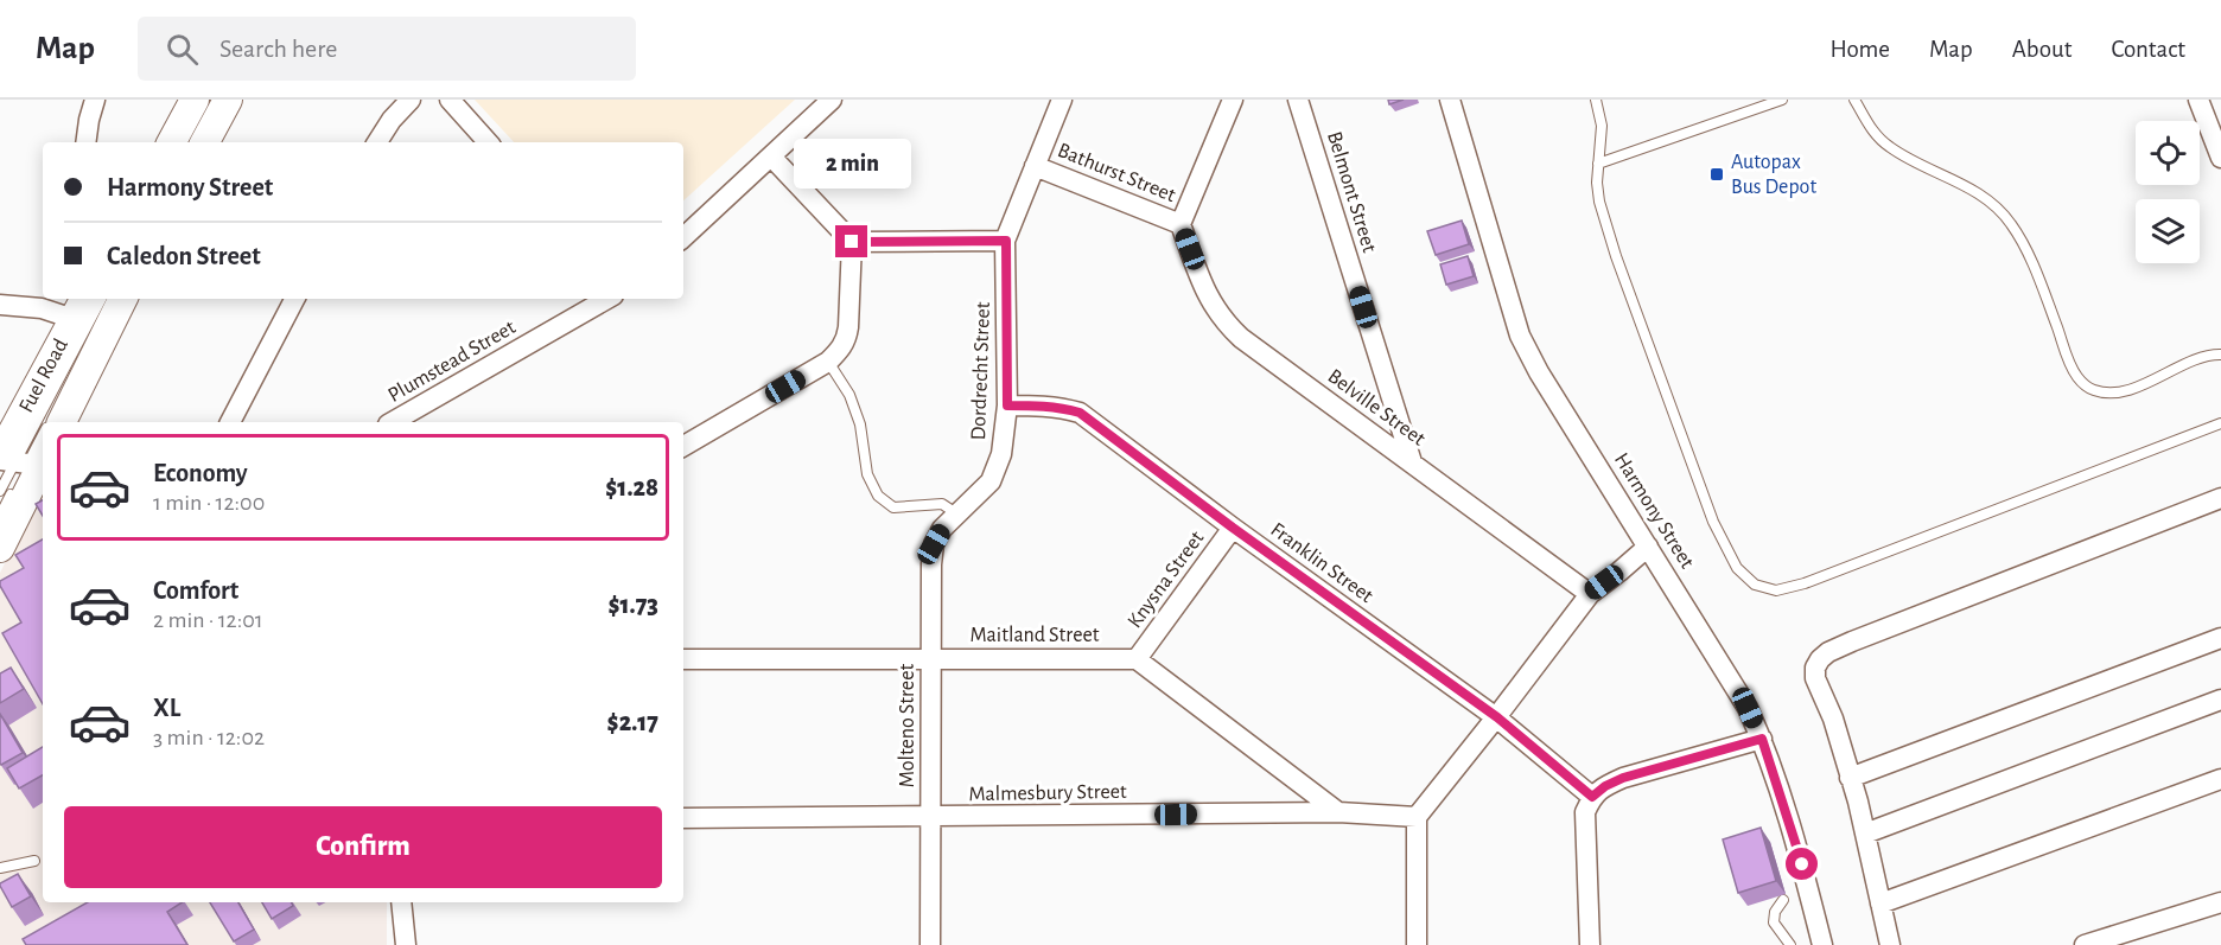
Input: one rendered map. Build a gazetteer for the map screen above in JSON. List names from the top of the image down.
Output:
{
  "streets": {
    "main road": ["Fuel Road"],
    "street": [
      "Bathurst Street",
      "Belmont Street",
      "Plumstead Street",
      "Dordrecht Street",
      "Belville Street",
      "Harmony Street",
      "Franklin Street",
      "Knysna Street",
      "Maitland Street",
      "Molteno Street",
      "Malmesbury Street"
    ]
  },
  "crossings": [
    ["Bathurst Street", "Belville Street"],
    ["Belmont Street", "Belville Street"],
    ["Dordrecht Street", "Franklin Street"],
    ["Dordrecht Street", "Molteno Street"],
    ["Franklin Street", "Knysna Street"],
    ["Knysna Street", "Maitland Street"],
    ["Maitland Street", "Molteno Street"],
    ["Molteno Street", "Malmesbury Street"]
  ],
  "places": {
    "transit": ["Autopax Bus Depot"]
  },
  "page": {
    "header": "Map",
    "search": "Search here",
    "nav": [
      "Home",
      "Map",
      "About",
      "Contact"
    ],
    "bubble": "2 min",
    "banner": ["Harmony Street", "Caledon Street"],
    "list": [
      {
        "name": "Economy",
        "note": "1 min · 12:00",
        "value": "$1.28"
      },
      {
        "name": "Comfort",
        "note": "2 min · 12:01",
        "value": "$1.73"
      },
      {
        "name": "XL",
        "note": "3 min · 12:02",
        "value": "$2.17"
      }
    ],
    "buttons": "Confirm"
  }
}
